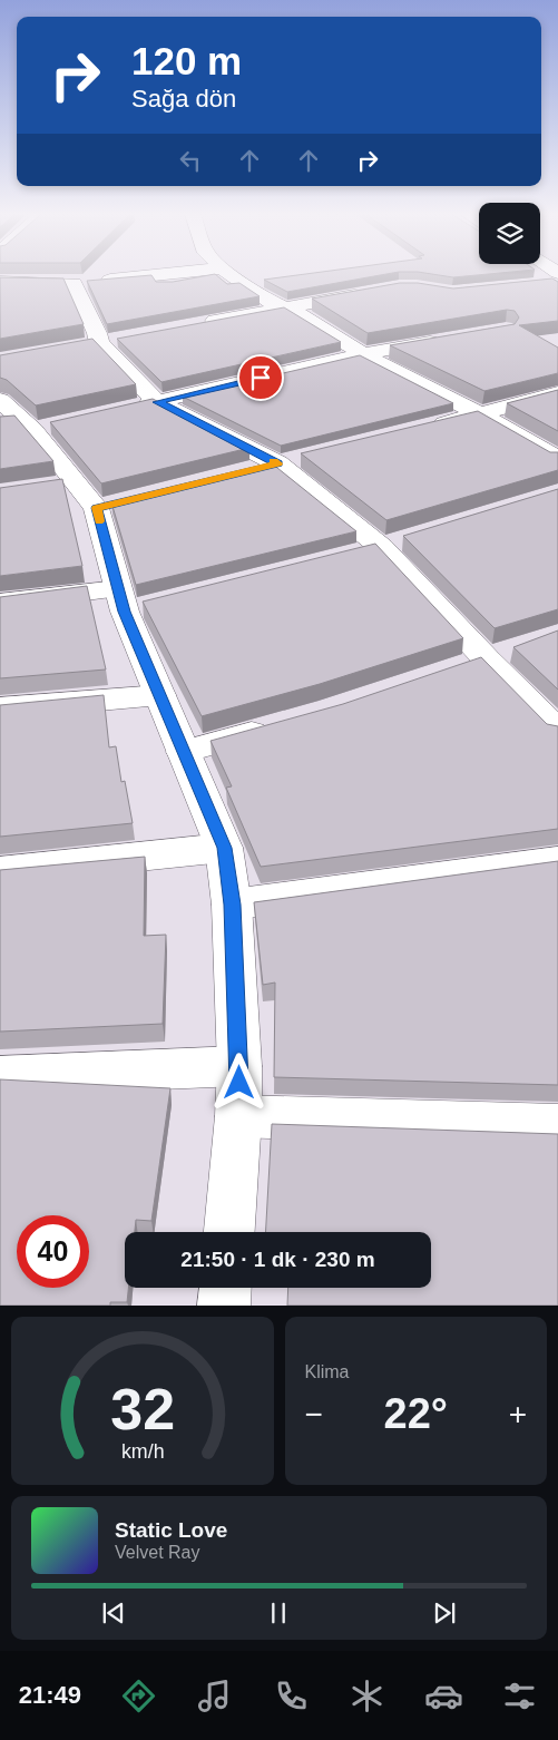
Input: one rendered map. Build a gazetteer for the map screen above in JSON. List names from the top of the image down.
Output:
{
  "page": {
    "turn": ["120 m", "Sağa dön"],
    "limit": "40",
    "trip": "21:50 · 1 dk · 230 m",
    "tile": "Klima",
    "heat": ["−", "22°", "+"],
    "song": ["Static Love", "Velvet Ray"],
    "tabs": "21:49",
    "gauge": ["32", "km/h"]
  }
}
